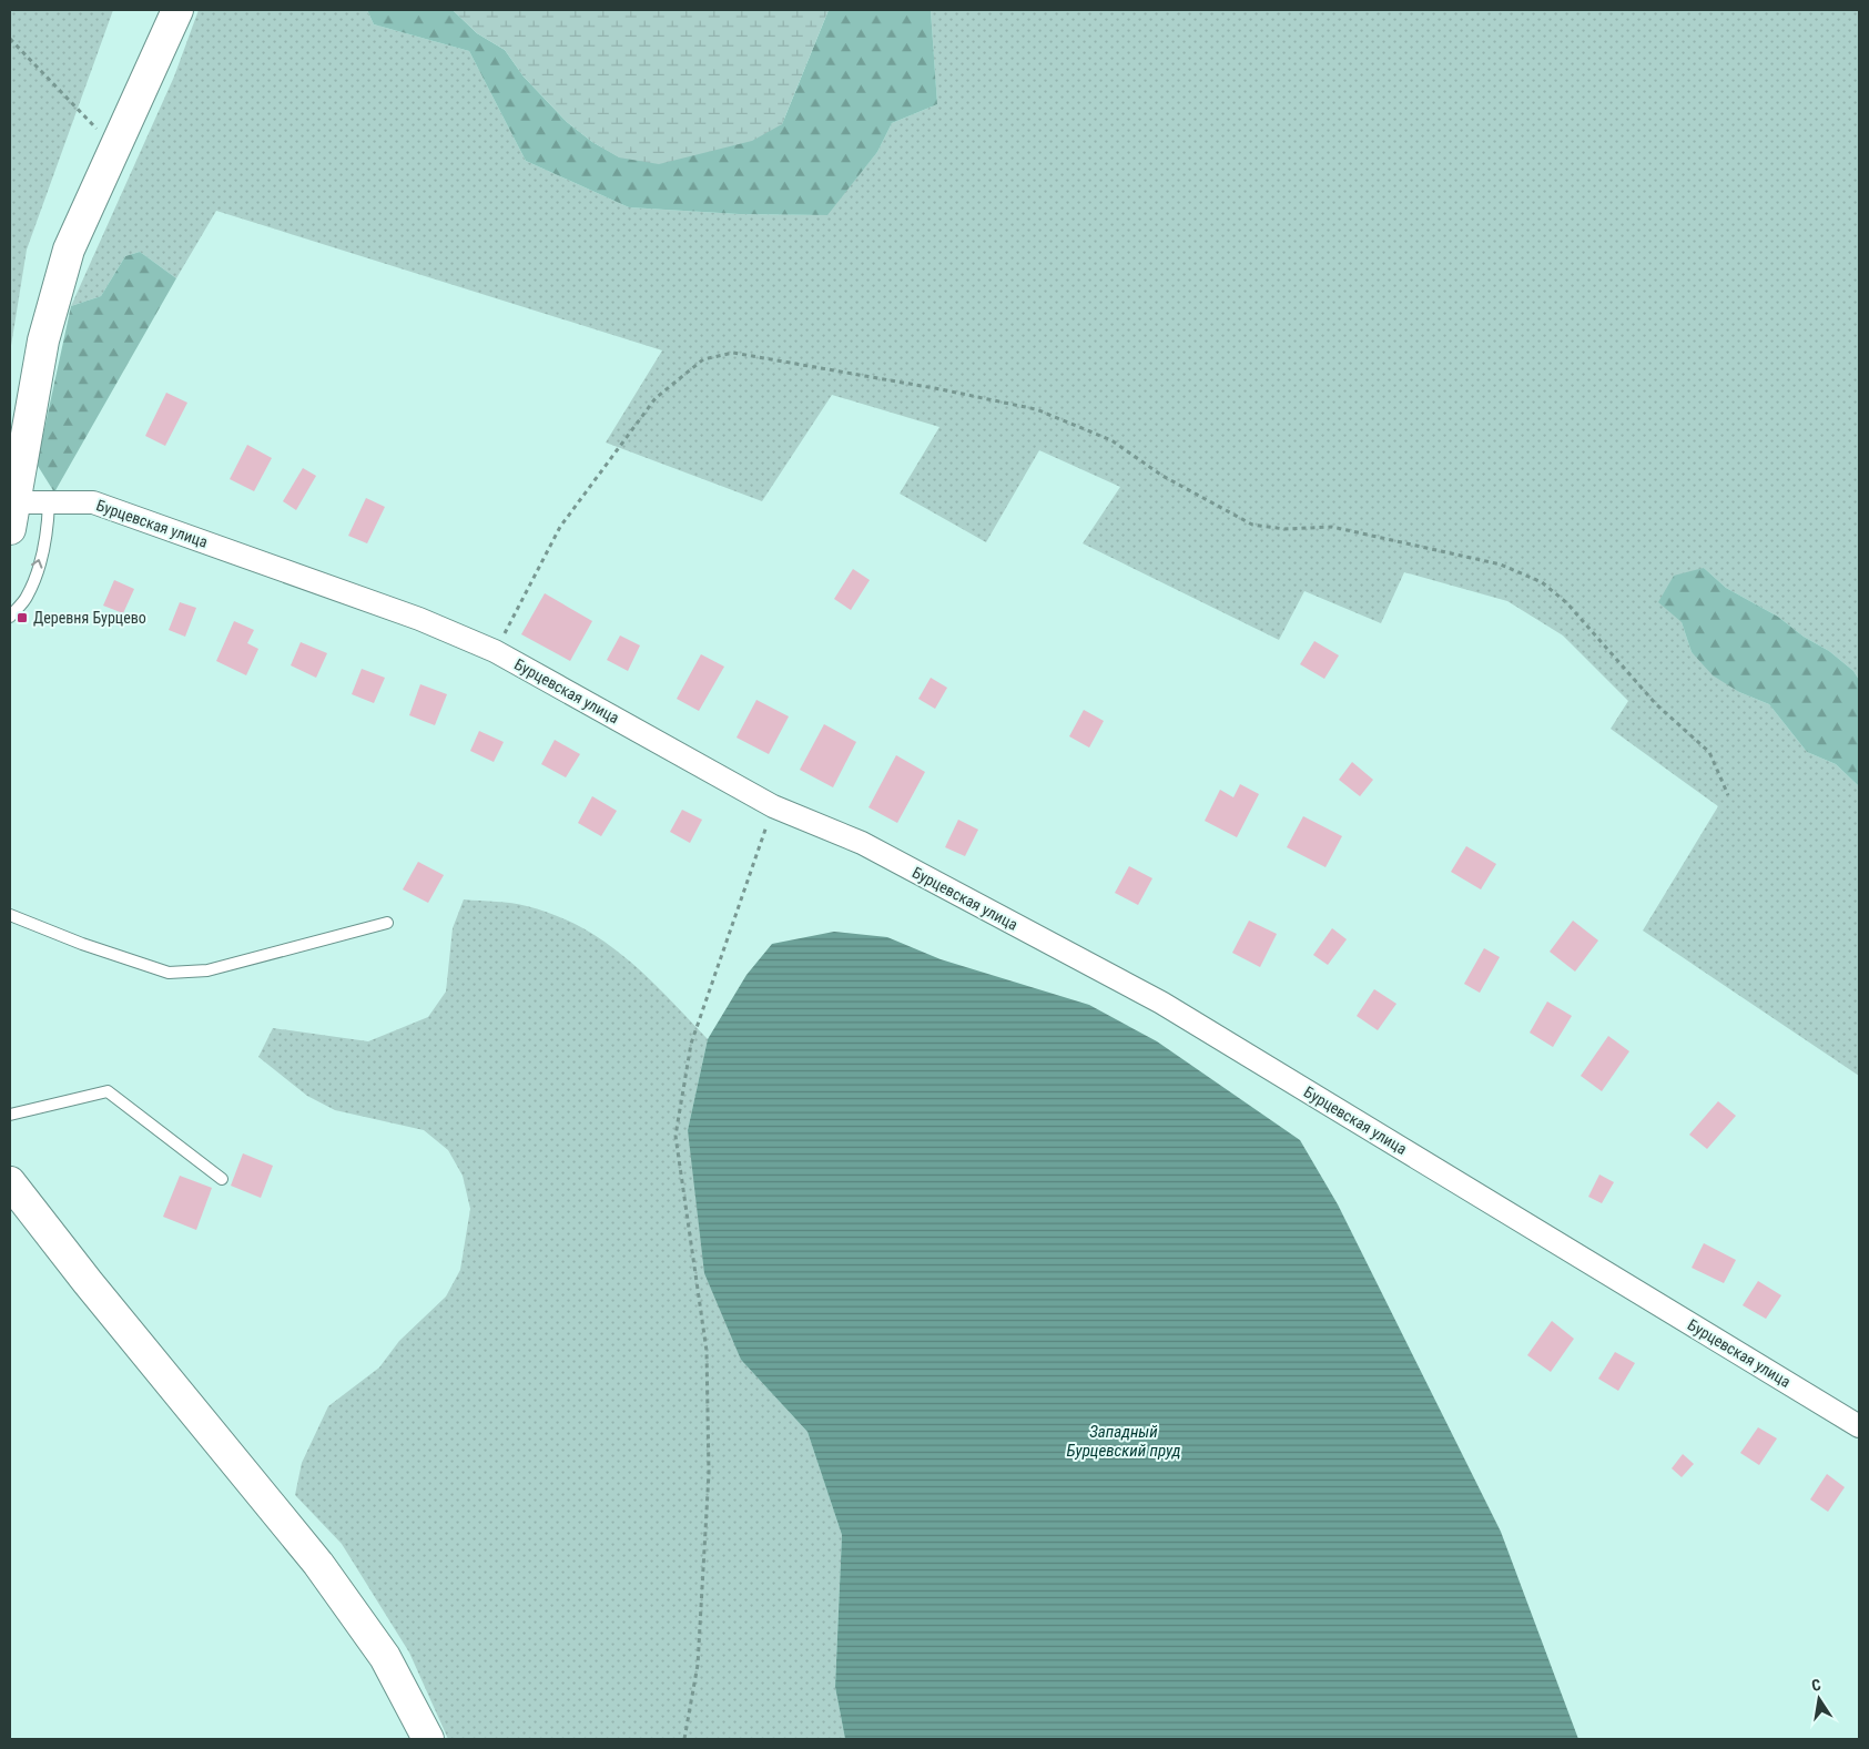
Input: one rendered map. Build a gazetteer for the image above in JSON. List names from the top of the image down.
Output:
{
  "streets": {
    "street": ["Бурцевская улица"]
  },
  "water": ["Западный Бурцевский пруд"],
  "places": {
    "transit": ["Деревня Бурцево"]
  },
  "north": "top"
}
